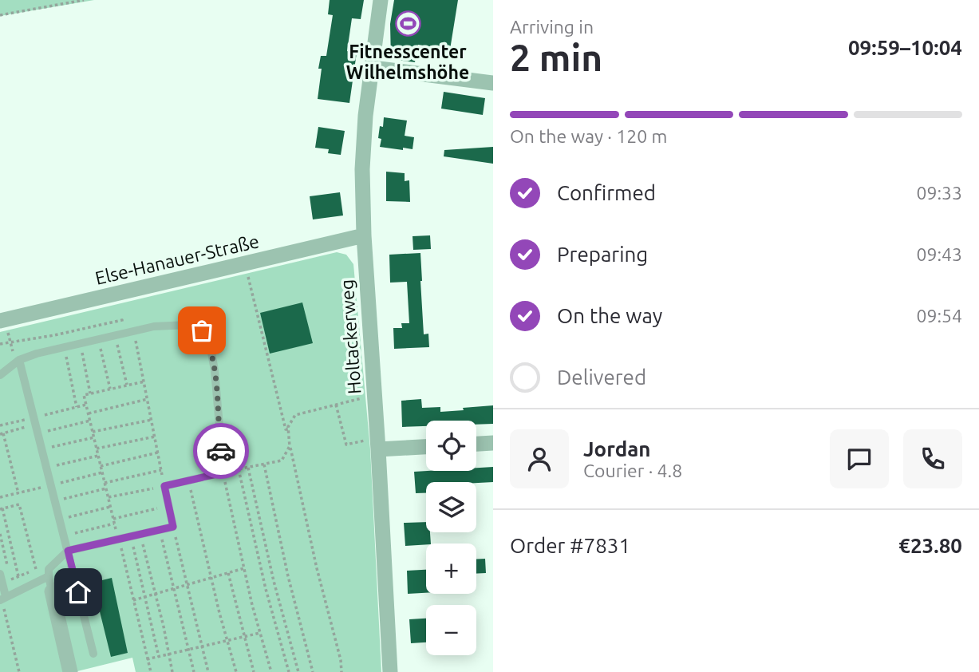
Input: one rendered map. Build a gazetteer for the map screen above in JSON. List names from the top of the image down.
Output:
{
  "streets": {
    "street": ["Else-Hanauer-Straße", "Holtackerweg"]
  },
  "crossings": [
    ["Else-Hanauer-Straße", "Holtackerweg"]
  ],
  "places": {
    "sports": ["Fitnesscenter Wilhelmshöhe"]
  },
  "page": {
    "heading": ["2 min", "Arriving in", "09:59–10:04"],
    "panel": [
      "Jordan",
      "Courier · 4.8",
      "Order #7831",
      "€23.80"
    ],
    "bar": "On the way · 120 m",
    "list": [
      ["Confirmed", "09:33"],
      ["Preparing", "09:43"],
      ["On the way", "09:54"],
      "Delivered"
    ],
    "map_buttons": ["+", "−"]
  }
}
